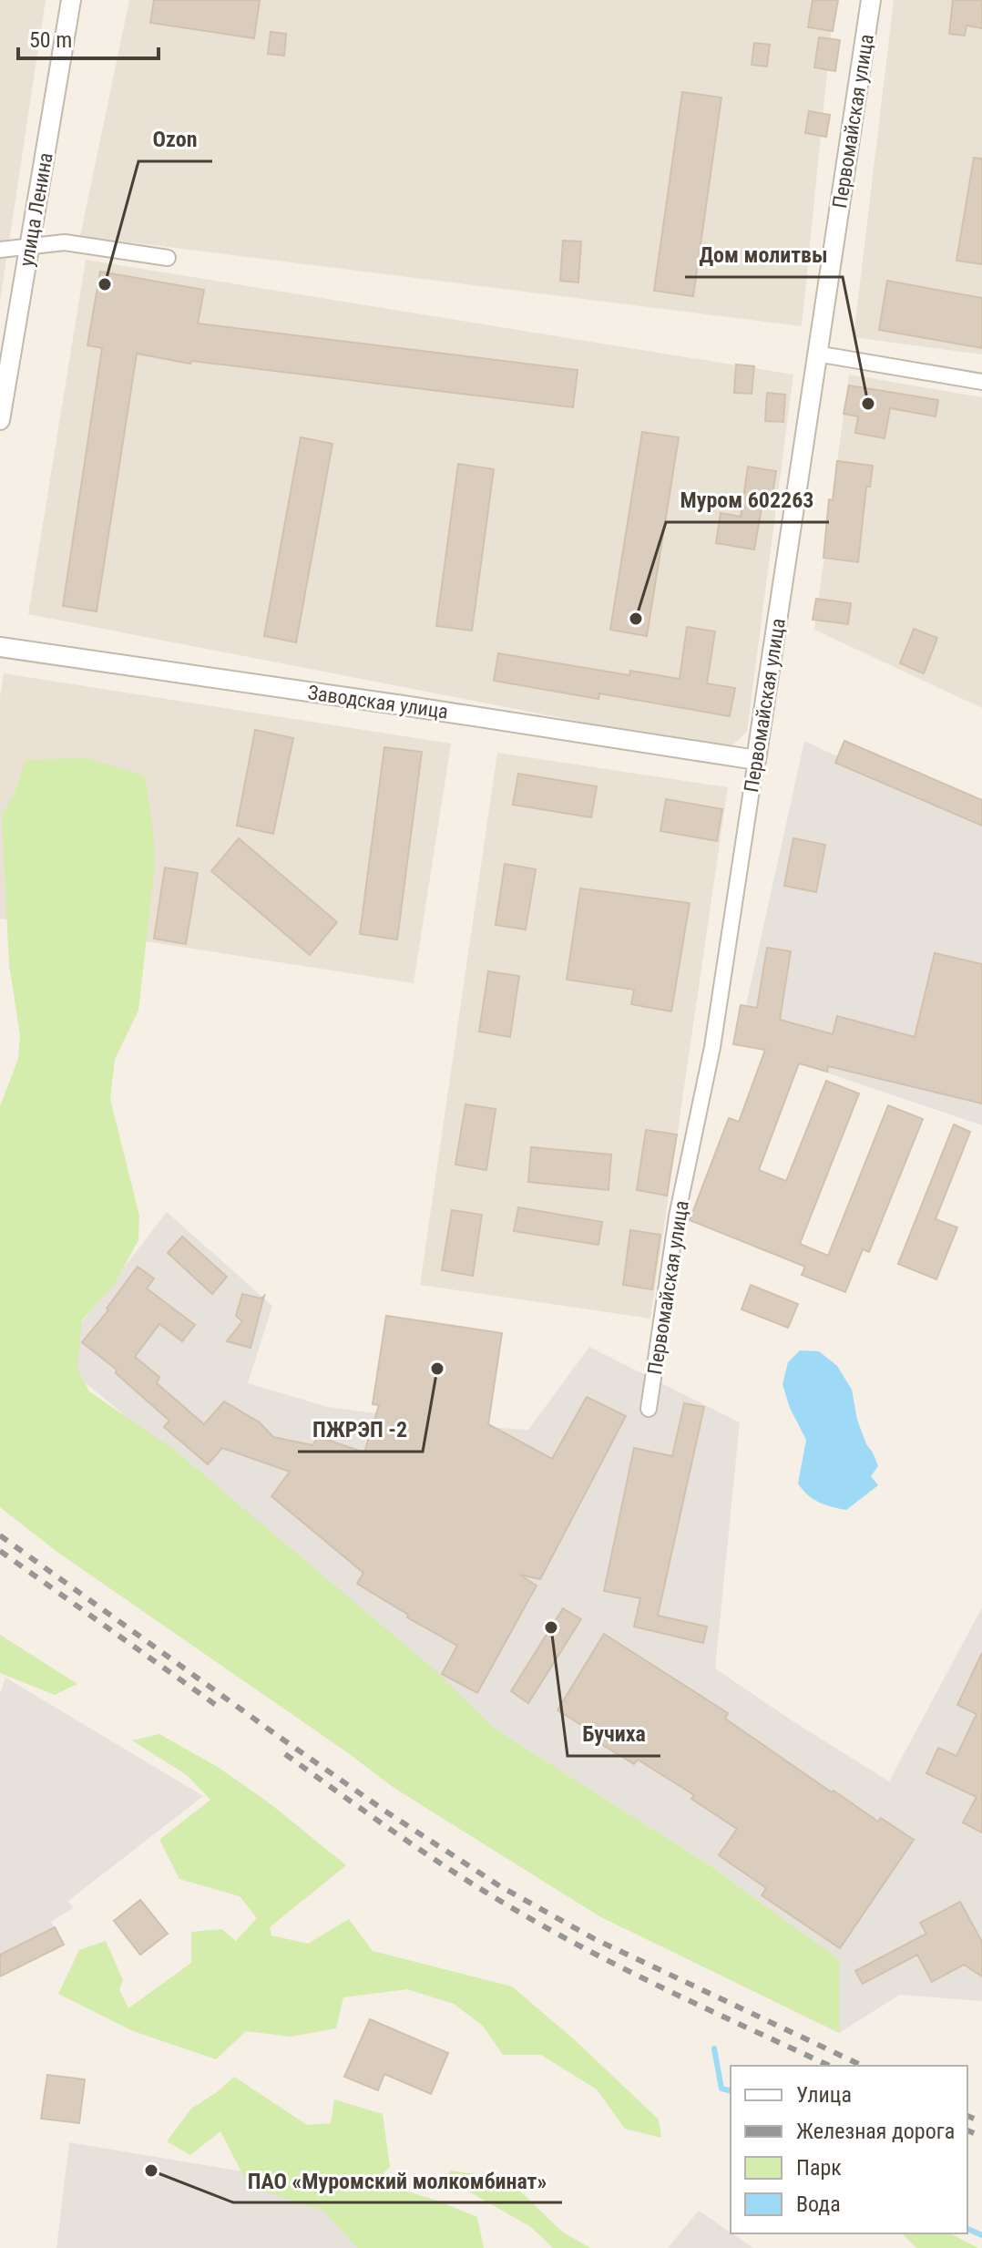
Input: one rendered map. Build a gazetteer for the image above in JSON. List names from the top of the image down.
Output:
{
  "streets": {
    "street": ["Первомайская улица", "улица Ленина", "Заводская улица"]
  },
  "crossings": [
    ["Первомайская улица", "Заводская улица"]
  ],
  "places": [
    "Ozon",
    "Дом молитвы",
    "Муром 602263",
    "ПЖРЭП -2",
    "Бучиха",
    "ПАО «Муромский молкомбинат»"
  ],
  "legend": [
    "Улица",
    "Железная дорога",
    "Парк",
    "Вода"
  ],
  "scale_bar": "50 m"
}
